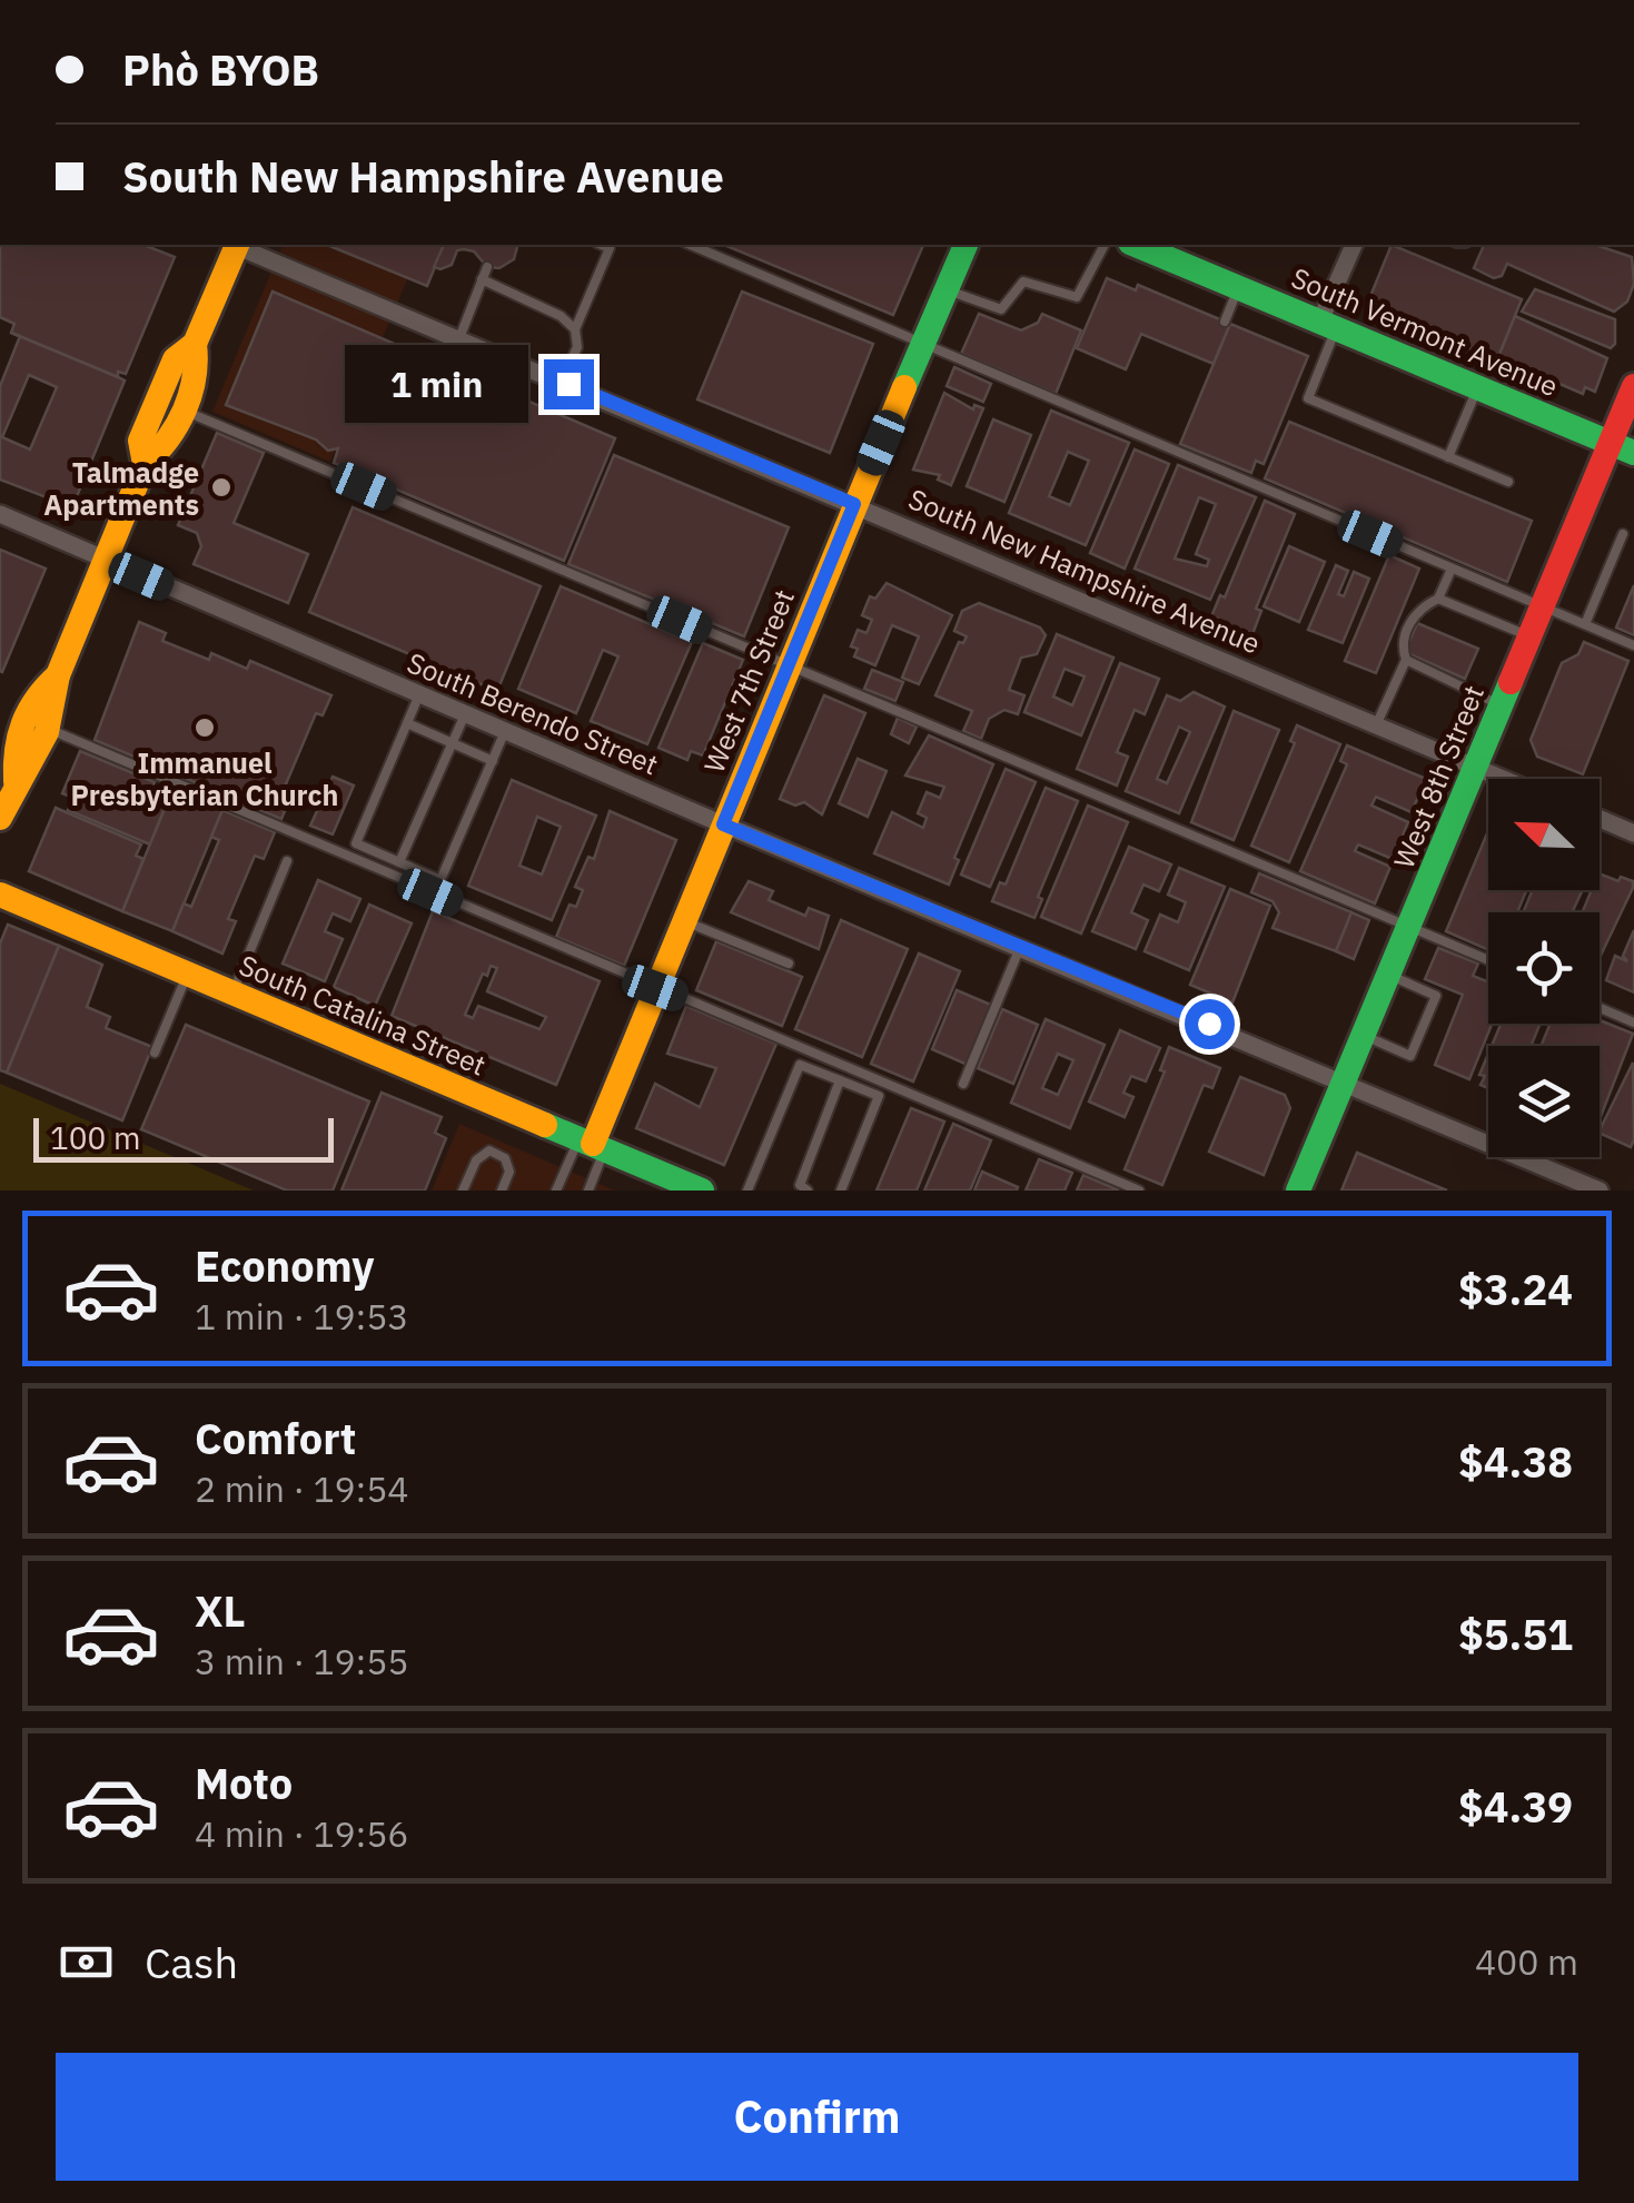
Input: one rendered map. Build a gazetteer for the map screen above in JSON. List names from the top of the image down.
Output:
{
  "streets": {
    "main road": [
      "South Vermont Avenue",
      "West 7th Street",
      "West 8th Street",
      "South Catalina Street"
    ],
    "street": ["South New Hampshire Avenue", "South Berendo Street"]
  },
  "crossings": [
    ["South Vermont Avenue", "West 8th Street"],
    ["South New Hampshire Avenue", "West 7th Street"],
    ["South New Hampshire Avenue", "West 8th Street"],
    ["West 7th Street", "South Berendo Street"],
    ["West 7th Street", "South Catalina Street"],
    ["South Berendo Street", "West 8th Street"]
  ],
  "places": ["Talmadge Apartments", "Immanuel Presbyterian Church"],
  "scale_bar": "100 m",
  "north": "top left",
  "page": {
    "banner": ["Phò BYOB", "South New Hampshire Avenue"],
    "bubble": "1 min",
    "scale": "100 m",
    "list": [
      {
        "name": "Economy",
        "note": "1 min · 19:53",
        "value": "$3.24"
      },
      {
        "name": "Comfort",
        "note": "2 min · 19:54",
        "value": "$4.38"
      },
      {
        "name": "XL",
        "note": "3 min · 19:55",
        "value": "$5.51"
      },
      {
        "name": "Moto",
        "note": "4 min · 19:56",
        "value": "$4.39"
      }
    ],
    "pay": ["Cash", "400 m"],
    "buttons": "Confirm"
  }
}
